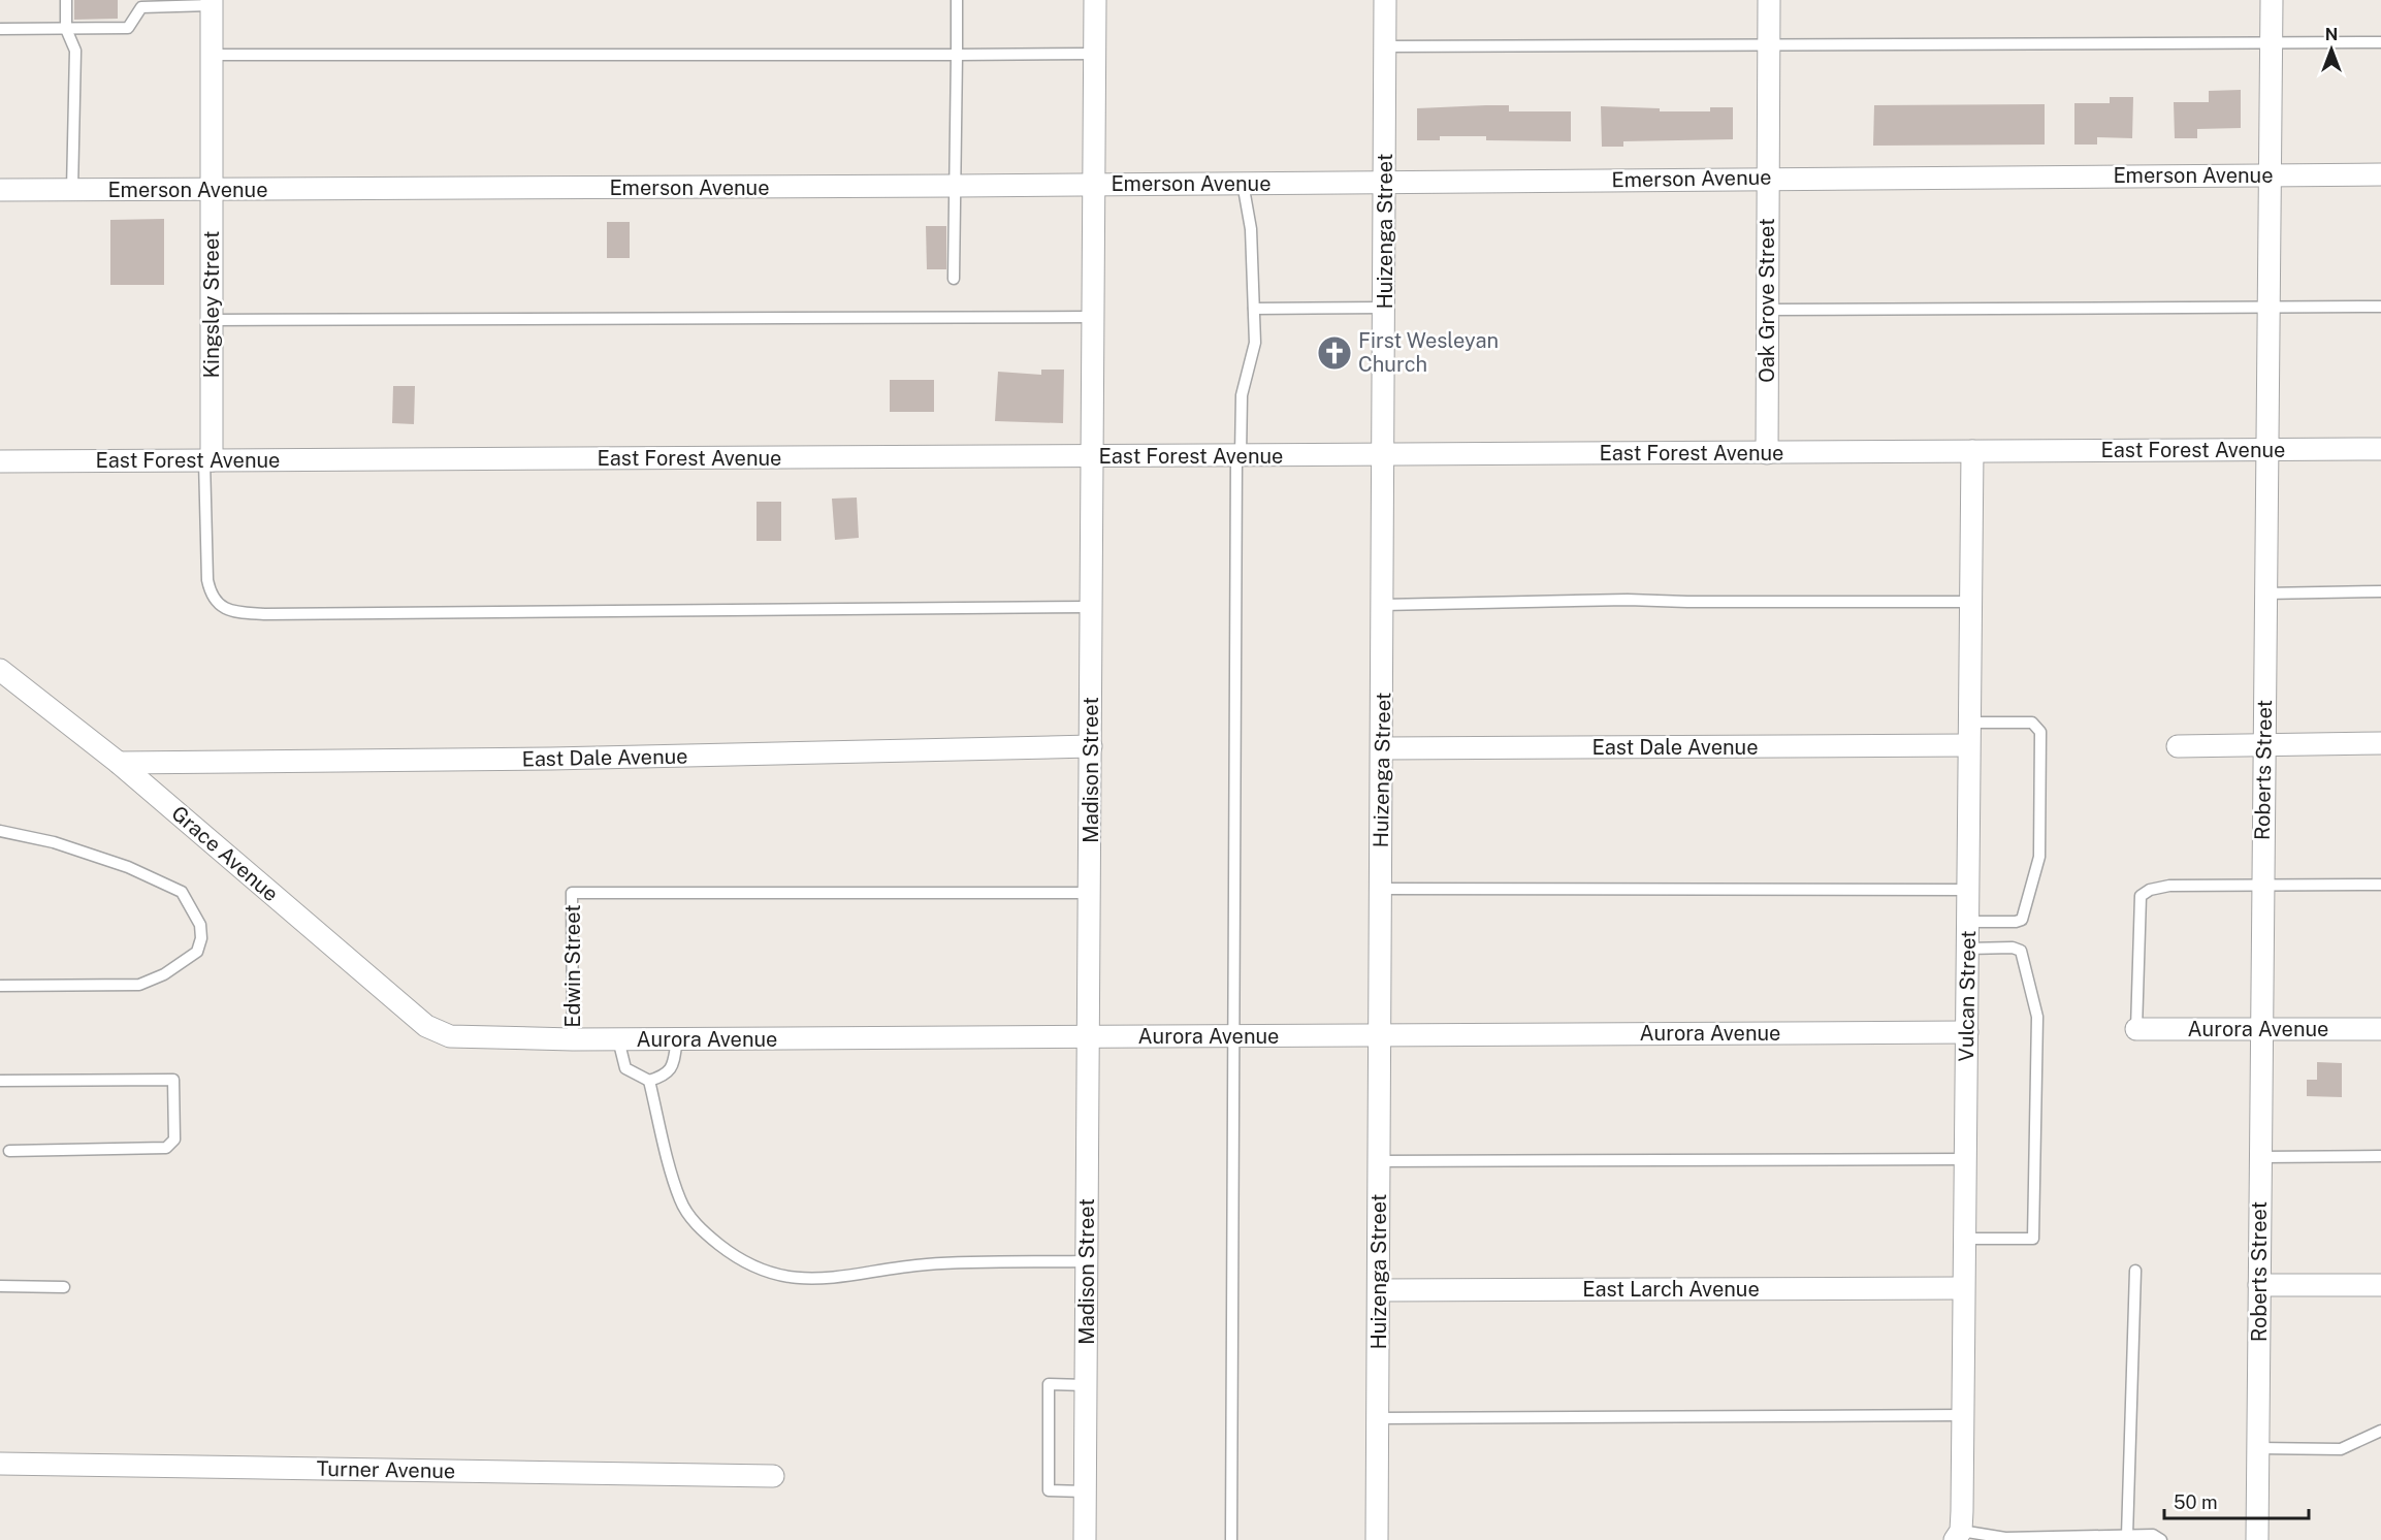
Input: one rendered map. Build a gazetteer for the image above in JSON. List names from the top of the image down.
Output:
{
  "streets": {
    "street": [
      "Emerson Avenue",
      "Huizenga Street",
      "Oak Grove Street",
      "Kingsley Street",
      "East Forest Avenue",
      "East Dale Avenue",
      "Madison Street",
      "Roberts Street",
      "Grace Avenue",
      "Vulcan Street",
      "Aurora Avenue",
      "East Larch Avenue",
      "Turner Avenue"
    ],
    "lane": ["Edwin Street"]
  },
  "crossings": [
    ["Emerson Avenue", "Huizenga Street"],
    ["Emerson Avenue", "Oak Grove Street"],
    ["Emerson Avenue", "Kingsley Street"],
    ["Emerson Avenue", "Madison Street"],
    ["Emerson Avenue", "Roberts Street"],
    ["Huizenga Street", "East Forest Avenue"],
    ["Huizenga Street", "East Dale Avenue"],
    ["Huizenga Street", "Aurora Avenue"],
    ["Huizenga Street", "East Larch Avenue"],
    ["Oak Grove Street", "East Forest Avenue"],
    ["Kingsley Street", "East Forest Avenue"],
    ["East Forest Avenue", "Madison Street"],
    ["East Forest Avenue", "Roberts Street"],
    ["East Forest Avenue", "Vulcan Street"],
    ["East Dale Avenue", "Madison Street"],
    ["East Dale Avenue", "Grace Avenue"],
    ["East Dale Avenue", "Vulcan Street"],
    ["Madison Street", "Edwin Street"],
    ["Madison Street", "Aurora Avenue"],
    ["Roberts Street", "Aurora Avenue"],
    ["Grace Avenue", "Aurora Avenue"],
    ["Edwin Street", "Aurora Avenue"],
    ["Vulcan Street", "Aurora Avenue"],
    ["Vulcan Street", "East Larch Avenue"]
  ],
  "places": {
    "church": ["First Wesleyan Church"]
  },
  "scale_bar": "50 m",
  "north": "top"
}
